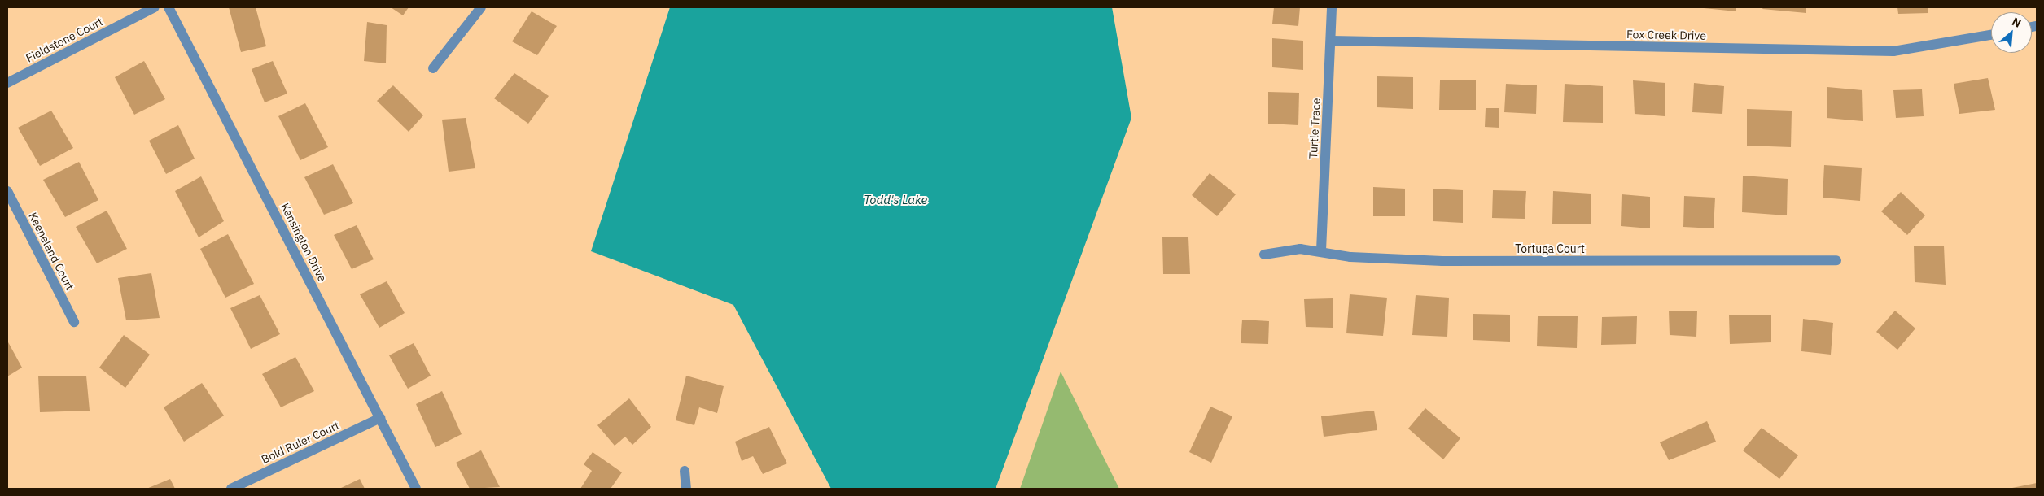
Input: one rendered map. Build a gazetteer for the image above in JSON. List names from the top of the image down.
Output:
{
  "streets": {
    "street": [
      "Fox Creek Drive",
      "Fieldstone Court",
      "Turtle Trace",
      "Kensington Drive",
      "Tortuga Court",
      "Keeneland Court",
      "Bold Ruler Court"
    ]
  },
  "crossings": [
    ["Fox Creek Drive", "Turtle Trace"],
    ["Turtle Trace", "Tortuga Court"],
    ["Kensington Drive", "Bold Ruler Court"]
  ],
  "water": ["Todd's Lake"],
  "north": "top right"
}
